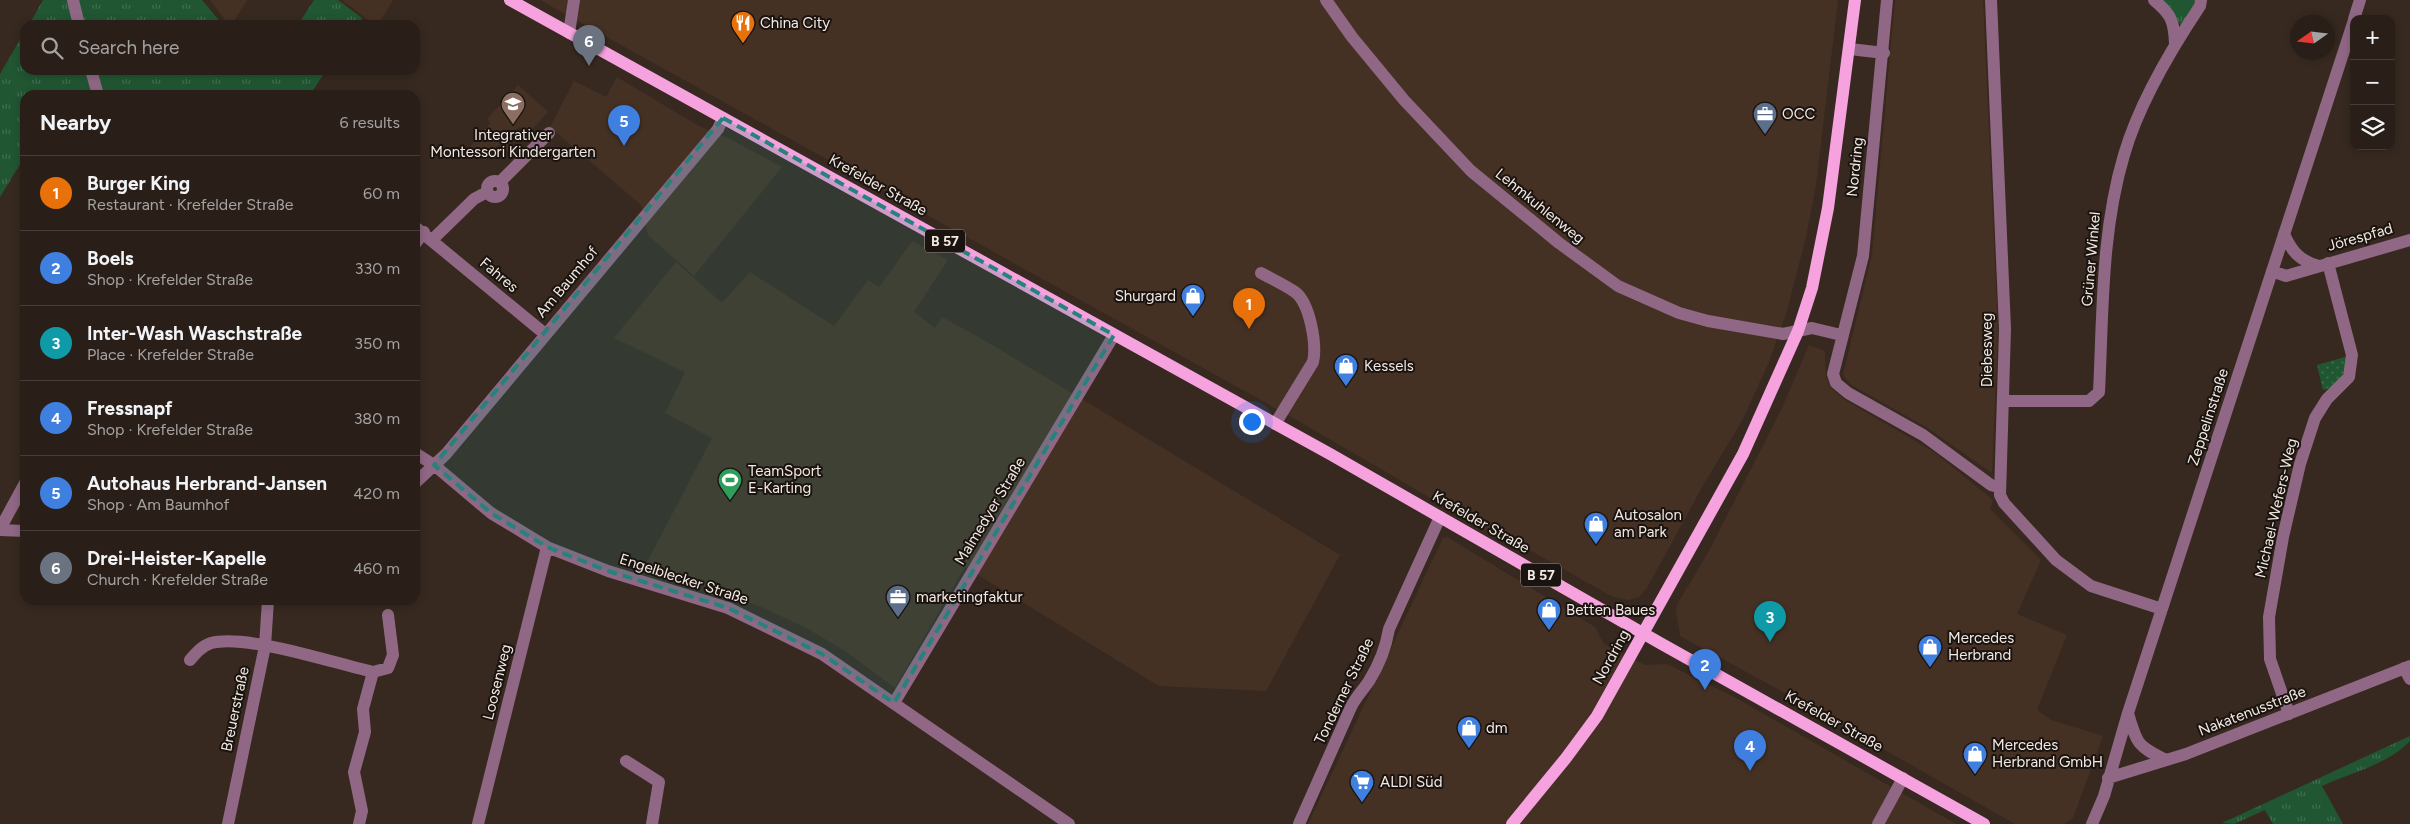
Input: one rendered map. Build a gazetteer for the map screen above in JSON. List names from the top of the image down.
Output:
{
  "streets": {
    "main road": ["Nordring", "Krefelder Straße", "B 57"],
    "street": [
      "Lehmkuhlenweg",
      "Jörespfad",
      "Grüner Winkel",
      "Fahres",
      "Am Baumhof",
      "Diebesweg",
      "Zeppelinstraße",
      "Michael-Wefers-Weg",
      "Malmedyer Straße",
      "Engelblecker Straße",
      "Loosenweg",
      "Tonderner Straße",
      "Breuerstraße",
      "Nakatenusstraße"
    ]
  },
  "crossings": [
    ["Nordring", "Krefelder Straße"],
    ["Nordring", "Lehmkuhlenweg"],
    ["Nordring", "Diebesweg"],
    ["Krefelder Straße", "Am Baumhof"],
    ["Krefelder Straße", "Malmedyer Straße"],
    ["Krefelder Straße", "Tonderner Straße"],
    ["Jörespfad", "Zeppelinstraße"],
    ["Jörespfad", "Michael-Wefers-Weg"],
    ["Grüner Winkel", "Diebesweg"],
    ["Fahres", "Am Baumhof"],
    ["Am Baumhof", "Engelblecker Straße"],
    ["Zeppelinstraße", "Nakatenusstraße"],
    ["Michael-Wefers-Weg", "Nakatenusstraße"],
    ["Malmedyer Straße", "Engelblecker Straße"],
    ["Engelblecker Straße", "Loosenweg"]
  ],
  "places": {
    "restaurant": ["China City"],
    "school or university": ["Integrativer Montessori Kindergarten"],
    "office": ["OCC", "marketingfaktur"],
    "shop": [
      "Shurgard",
      "Kessels",
      "Autosalon am Park",
      "Betten Baues",
      "Mercedes Herbrand",
      "dm",
      "Mercedes Herbrand GmbH"
    ],
    "sports": ["TeamSport E-Karting"],
    "supermarket": ["ALDI Süd"]
  },
  "north": "left",
  "page": {
    "map_buttons": ["+", "−"],
    "search": "Search here",
    "pins": [
      "6",
      "5",
      "1",
      "3",
      "2",
      "4"
    ],
    "heading": ["Nearby", "6 results"],
    "list": [
      {
        "mark": "1",
        "name": "Burger King",
        "note": "Restaurant · Krefelder Straße",
        "value": "60 m"
      },
      {
        "mark": "2",
        "name": "Boels",
        "note": "Shop · Krefelder Straße",
        "value": "330 m"
      },
      {
        "mark": "3",
        "name": "Inter-Wash Waschstraße",
        "note": "Place · Krefelder Straße",
        "value": "350 m"
      },
      {
        "mark": "4",
        "name": "Fressnapf",
        "note": "Shop · Krefelder Straße",
        "value": "380 m"
      },
      {
        "mark": "5",
        "name": "Autohaus Herbrand-Jansen",
        "note": "Shop · Am Baumhof",
        "value": "420 m"
      },
      {
        "mark": "6",
        "name": "Drei-Heister-Kapelle",
        "note": "Church · Krefelder Straße",
        "value": "460 m"
      }
    ]
  }
}
